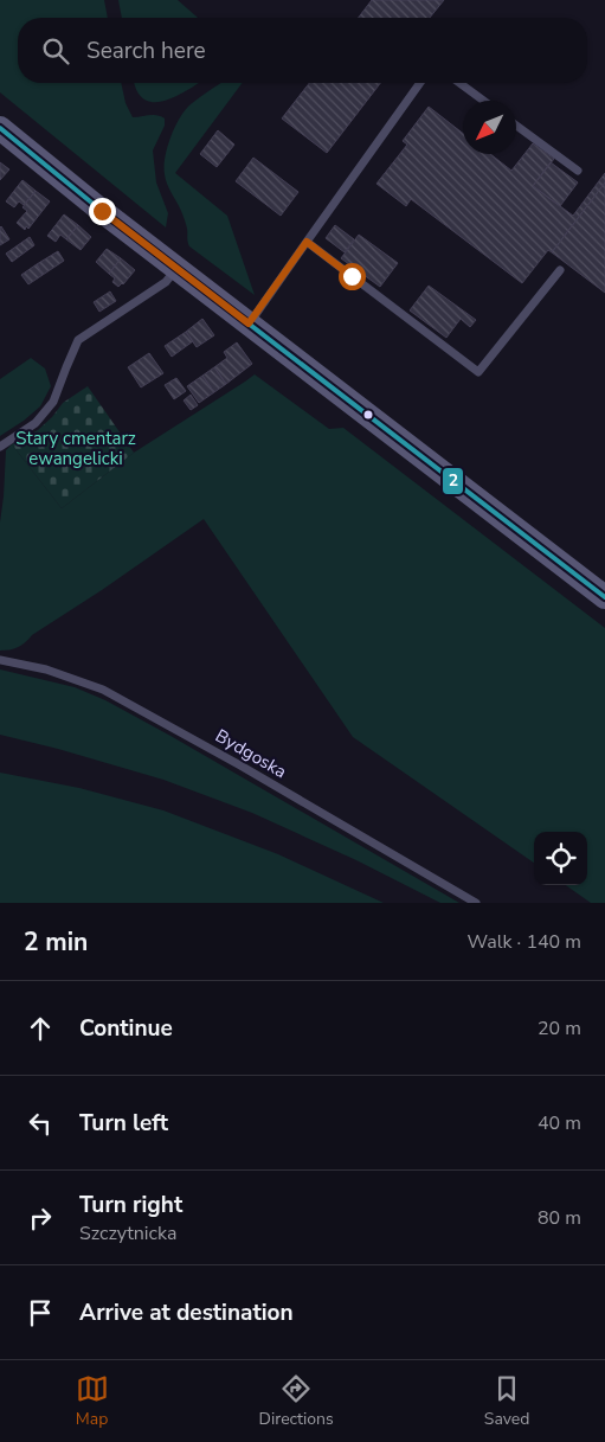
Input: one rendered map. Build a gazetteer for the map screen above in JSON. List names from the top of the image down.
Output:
{
  "streets": {
    "lane": ["Bydgoska"]
  },
  "parks": ["Stary cmentarz ewangelicki"],
  "lines": ["transit line 2"],
  "north": "bottom left",
  "page": {
    "search": "Search here",
    "heading": ["2 min", "Walk · 140 m"],
    "list": [
      ["Continue", "20 m"],
      ["Turn left", "40 m"],
      ["Turn right", "Szczytnicka", "80 m"],
      "Arrive at destination"
    ],
    "nav": ["Map", "Directions", "Saved"]
  }
}
